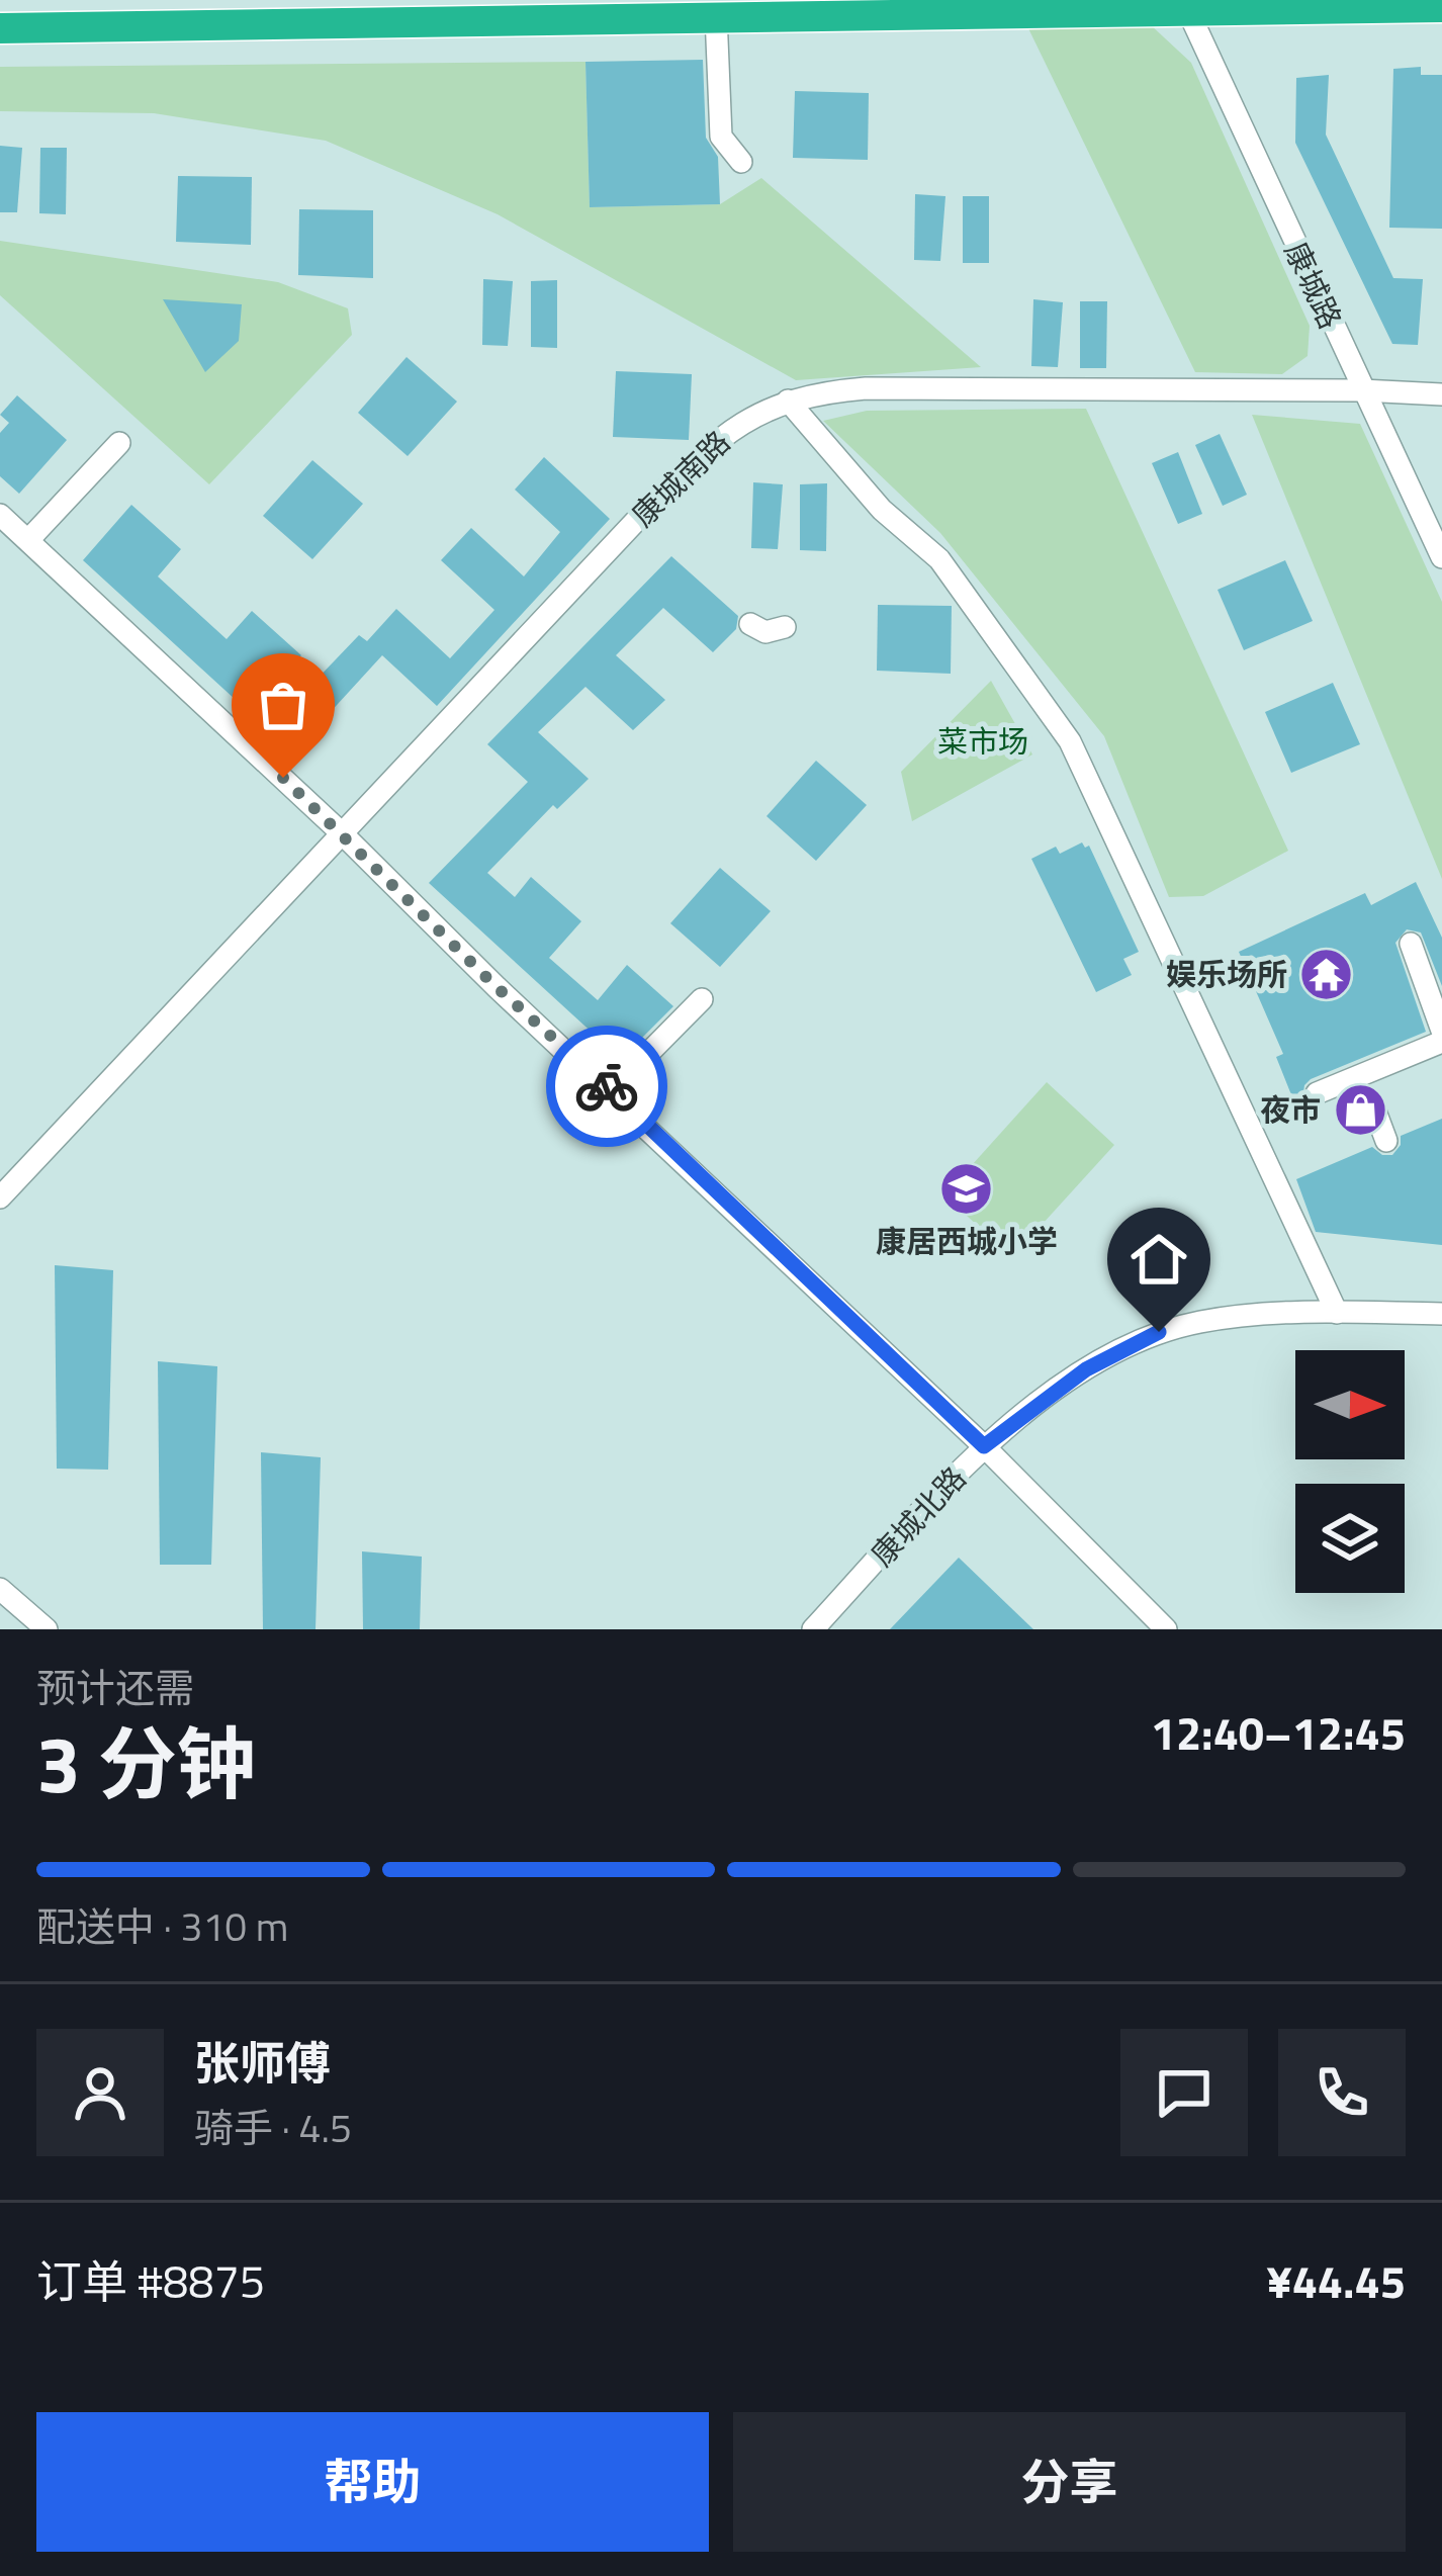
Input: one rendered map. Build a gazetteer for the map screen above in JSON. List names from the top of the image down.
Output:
{
  "streets": {
    "street": ["康城路", "康城南路", "康城北路"]
  },
  "crossings": [
    ["康城路", "康城南路"]
  ],
  "parks": ["菜市场"],
  "places": {
    "temple": ["娱乐场所"],
    "shop": ["夜市"],
    "school or university": ["康居西城小学"]
  },
  "north": "right",
  "page": {
    "heading": ["3 分钟", "预计还需", "12:40–12:45"],
    "panel": [
      "张师傅",
      "骑手 · 4.5",
      "订单 #8875",
      "¥44.45"
    ],
    "bar": "配送中 · 310 m",
    "buttons": ["帮助", "分享"]
  }
}
